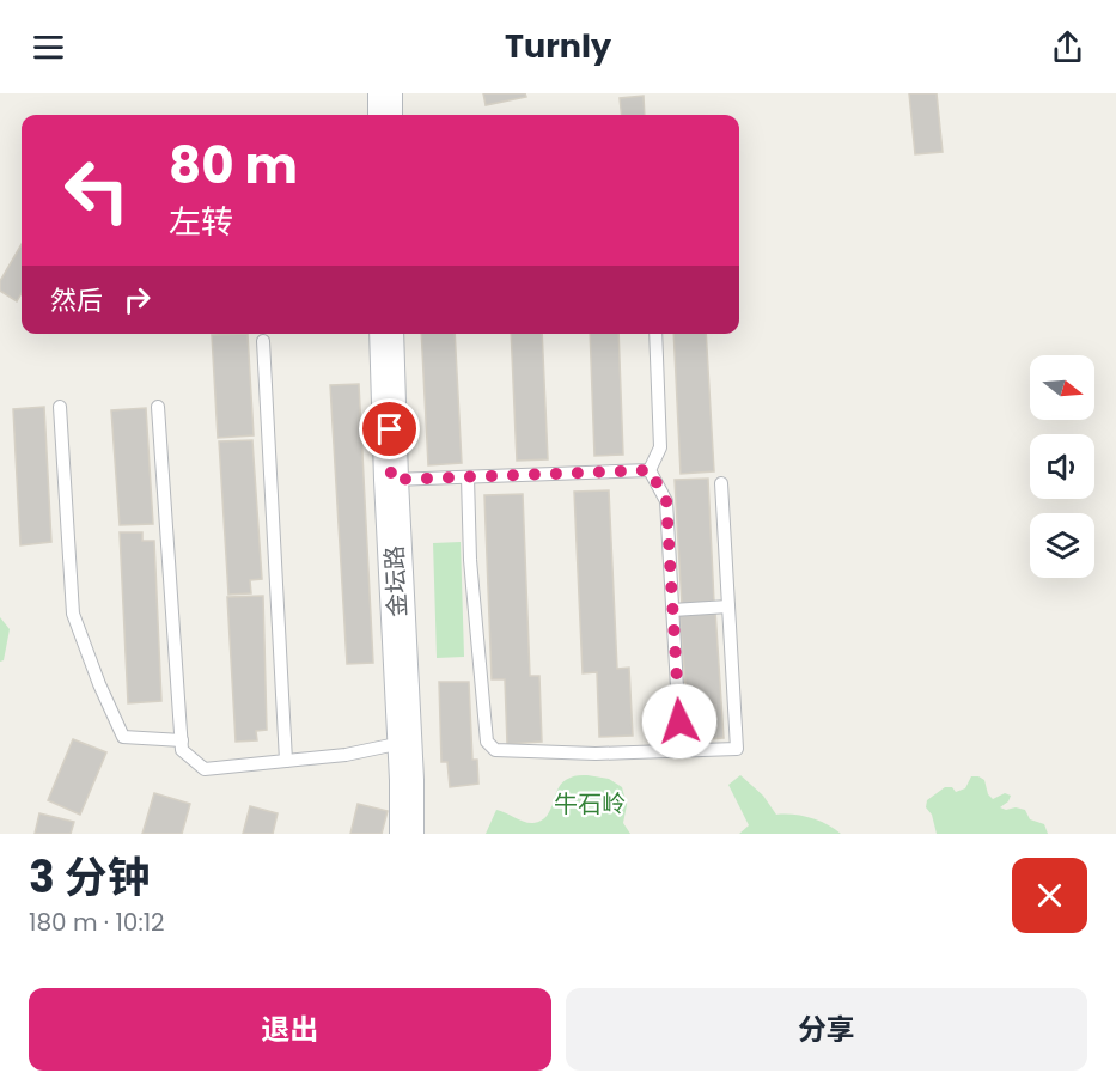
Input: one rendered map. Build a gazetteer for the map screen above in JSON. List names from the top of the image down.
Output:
{
  "streets": {
    "main road": ["金坛路"]
  },
  "parks": ["牛石岭"],
  "north": "right",
  "page": {
    "header": "Turnly",
    "turn": ["80 m", "左转"],
    "then": "然后",
    "heading": ["3 分钟", "180 m · 10:12"],
    "buttons": ["退出", "分享"]
  }
}
